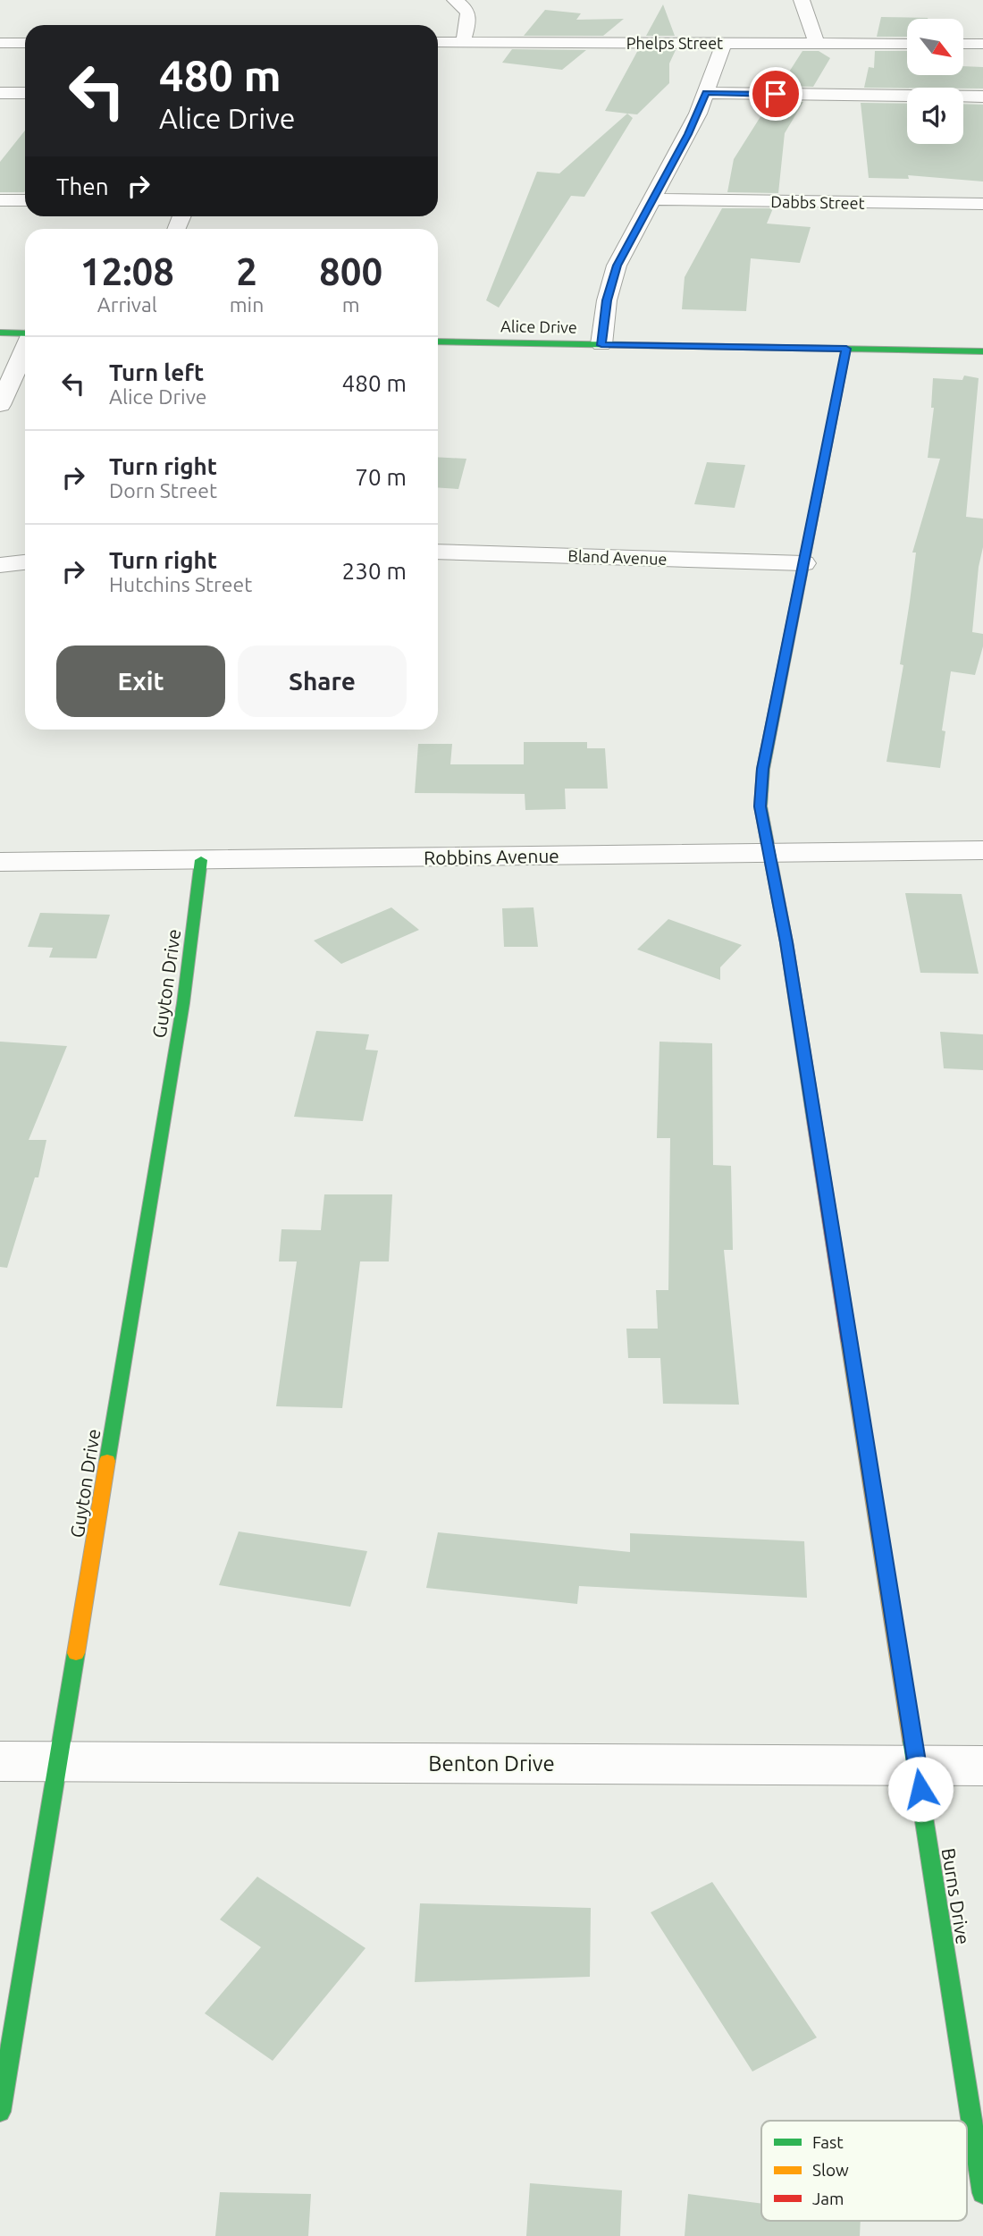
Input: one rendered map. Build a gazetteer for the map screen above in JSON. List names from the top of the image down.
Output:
{
  "streets": {
    "street": [
      "Phelps Street",
      "Dabbs Street",
      "Alice Drive",
      "Bland Avenue",
      "Robbins Avenue",
      "Guyton Drive",
      "Benton Drive",
      "Burns Drive"
    ]
  },
  "crossings": [
    ["Alice Drive", "Burns Drive"],
    ["Bland Avenue", "Burns Drive"],
    ["Robbins Avenue", "Guyton Drive"],
    ["Robbins Avenue", "Burns Drive"],
    ["Guyton Drive", "Benton Drive"],
    ["Benton Drive", "Burns Drive"]
  ],
  "legend": ["Fast", "Slow", "Jam"],
  "north": "bottom right",
  "page": {
    "turn": ["480 m", "Alice Drive"],
    "then": "Then",
    "eta": [
      "12:08",
      "Arrival",
      "2",
      "min",
      "800",
      "m"
    ],
    "list": [
      {
        "name": "Turn left",
        "note": "Alice Drive",
        "value": "480 m"
      },
      {
        "name": "Turn right",
        "note": "Dorn Street",
        "value": "70 m"
      },
      {
        "name": "Turn right",
        "note": "Hutchins Street",
        "value": "230 m"
      }
    ],
    "buttons": ["Exit", "Share"]
  }
}
